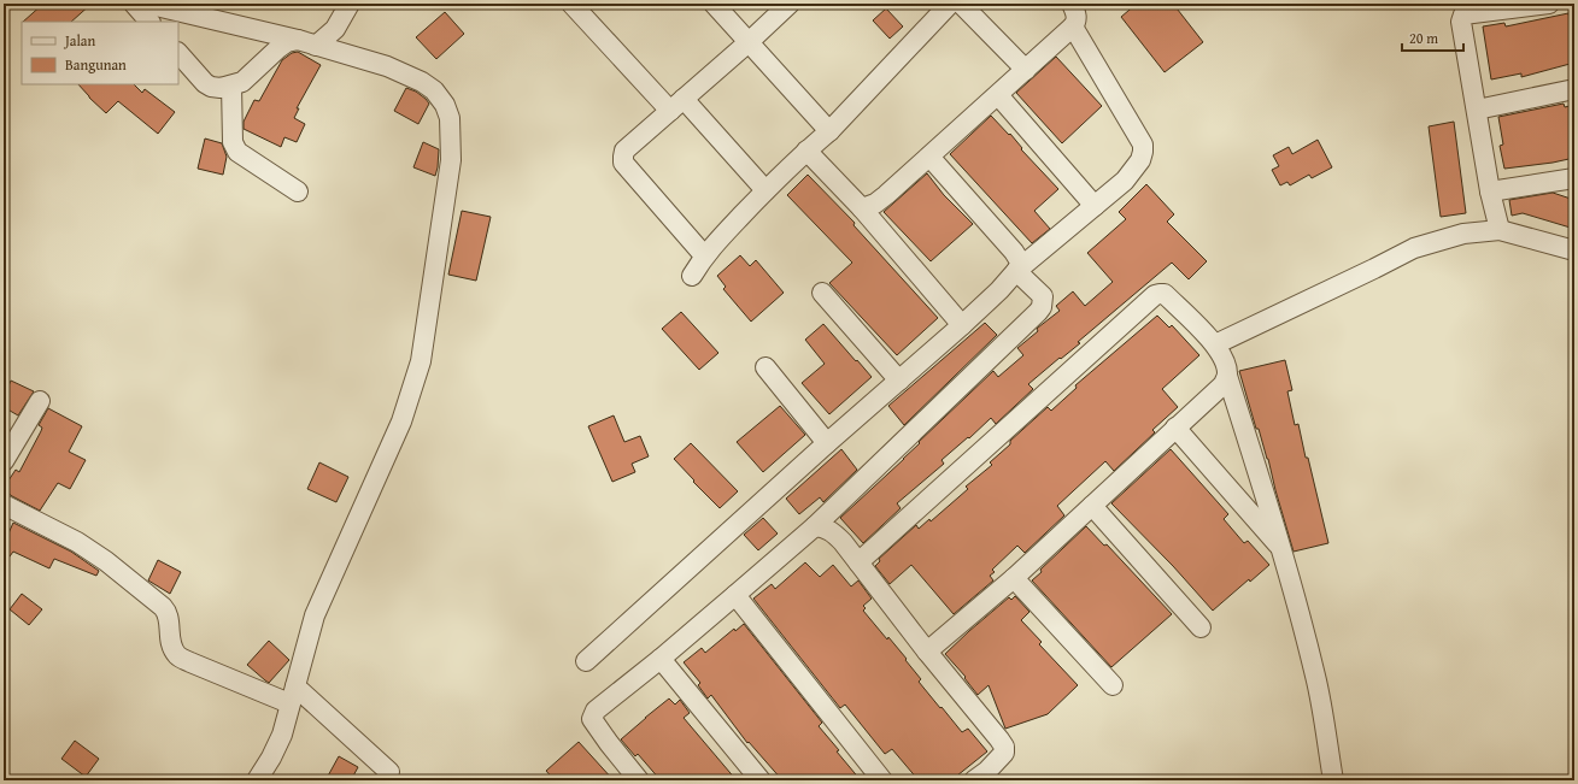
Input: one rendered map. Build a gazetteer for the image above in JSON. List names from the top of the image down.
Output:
{
  "legend": ["Jalan", "Bangunan"],
  "scale_bar": "20 m"
}
